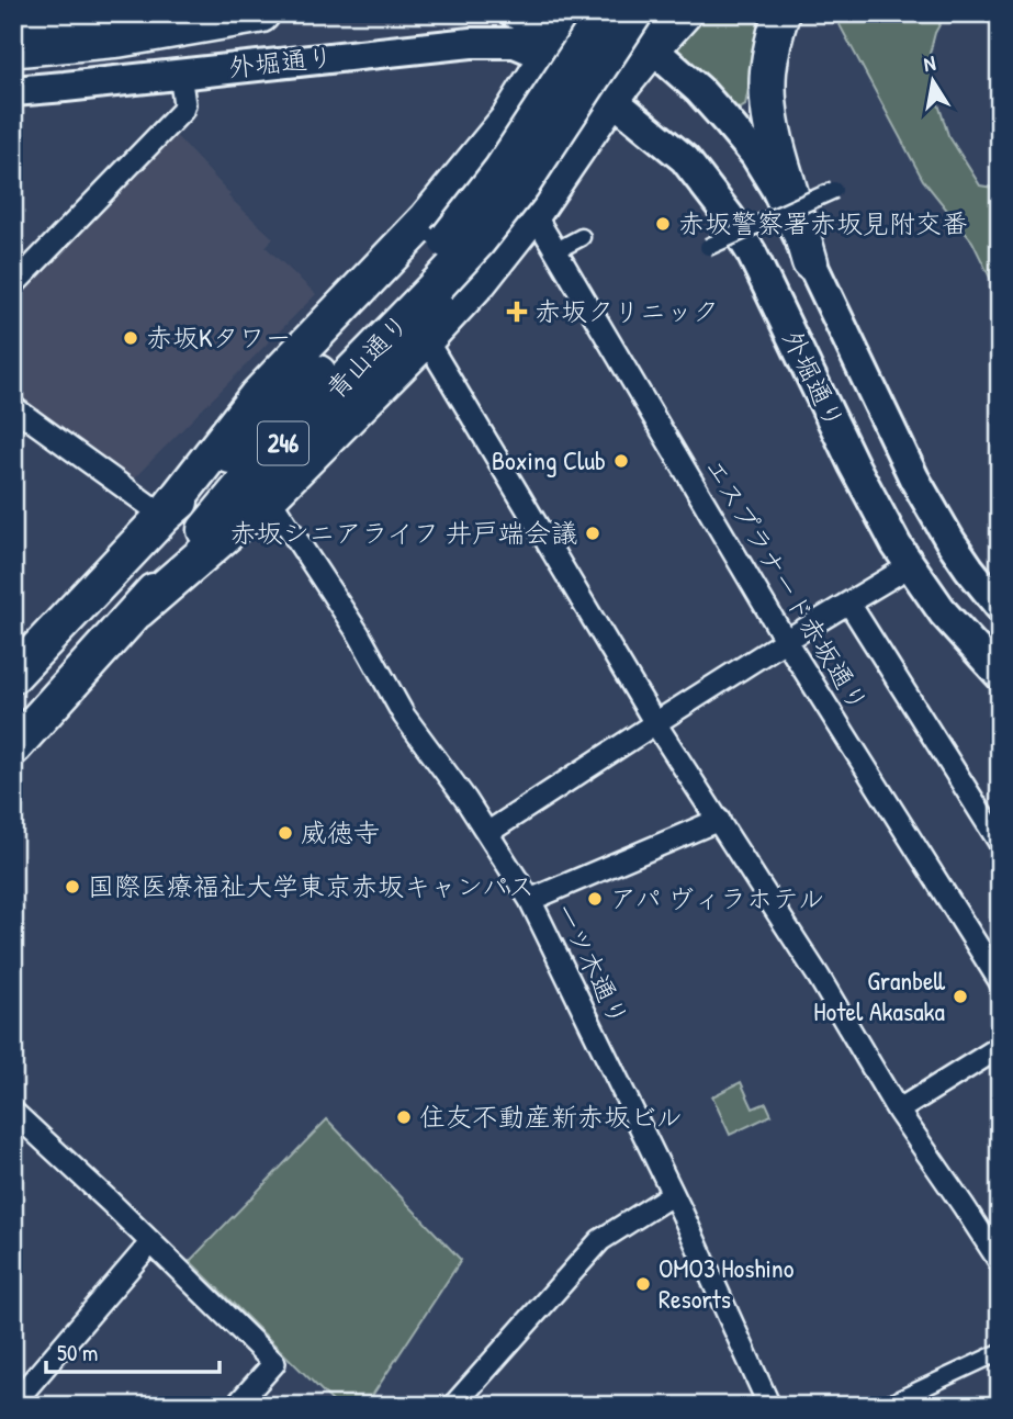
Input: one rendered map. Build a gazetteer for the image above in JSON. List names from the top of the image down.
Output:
{
  "streets": {
    "highway": ["青山通り", "246"],
    "main road": ["外堀通り"],
    "street": ["エスプラナード赤坂通り", "一ツ木通り"]
  },
  "places": {
    "other": [
      "赤坂警察署赤坂見附交番",
      "赤坂Kタワー",
      "Boxing Club",
      "赤坂シニアライフ 井戸端会議",
      "威徳寺",
      "国際医療福祉大学東京赤坂キャンパス",
      "アパ ヴィラホテル",
      "Granbell Hotel Akasaka",
      "住友不動産新赤坂ビル",
      "OMO3 Hoshino Resorts"
    ],
    "health": ["赤坂クリニック"]
  },
  "scale_bar": "50 m",
  "north": "top"
}
